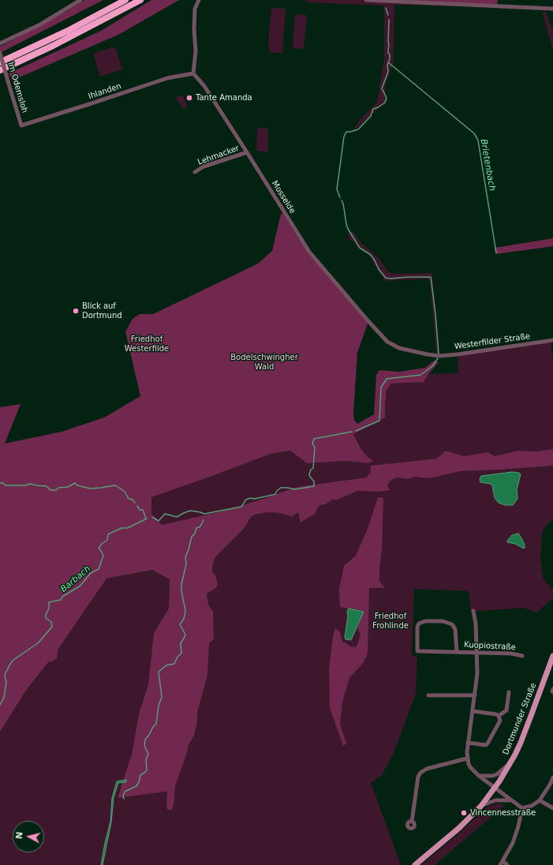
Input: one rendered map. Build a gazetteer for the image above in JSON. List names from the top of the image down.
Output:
{
  "streets": {
    "main road": ["Dortmunder Straße"],
    "street": [
      "Im Odemsloh",
      "Ihlanden",
      "Lehmacker",
      "Mosselde",
      "Westerfilder Straße",
      "Kuopiostraße"
    ]
  },
  "crossings": [
    ["Im Odemsloh", "Ihlanden"],
    ["Ihlanden", "Mosselde"],
    ["Lehmacker", "Mosselde"],
    ["Mosselde", "Westerfilder Straße"]
  ],
  "water": ["Brietenbach", "Barbach"],
  "parks": ["Friedhof Westerfilde", "Bodelschwingher Wald", "Friedhof Frohlinde"],
  "places": ["Tante Amanda", "Blick auf Dortmund", "Vincennesstraße"],
  "north": "left"
}
